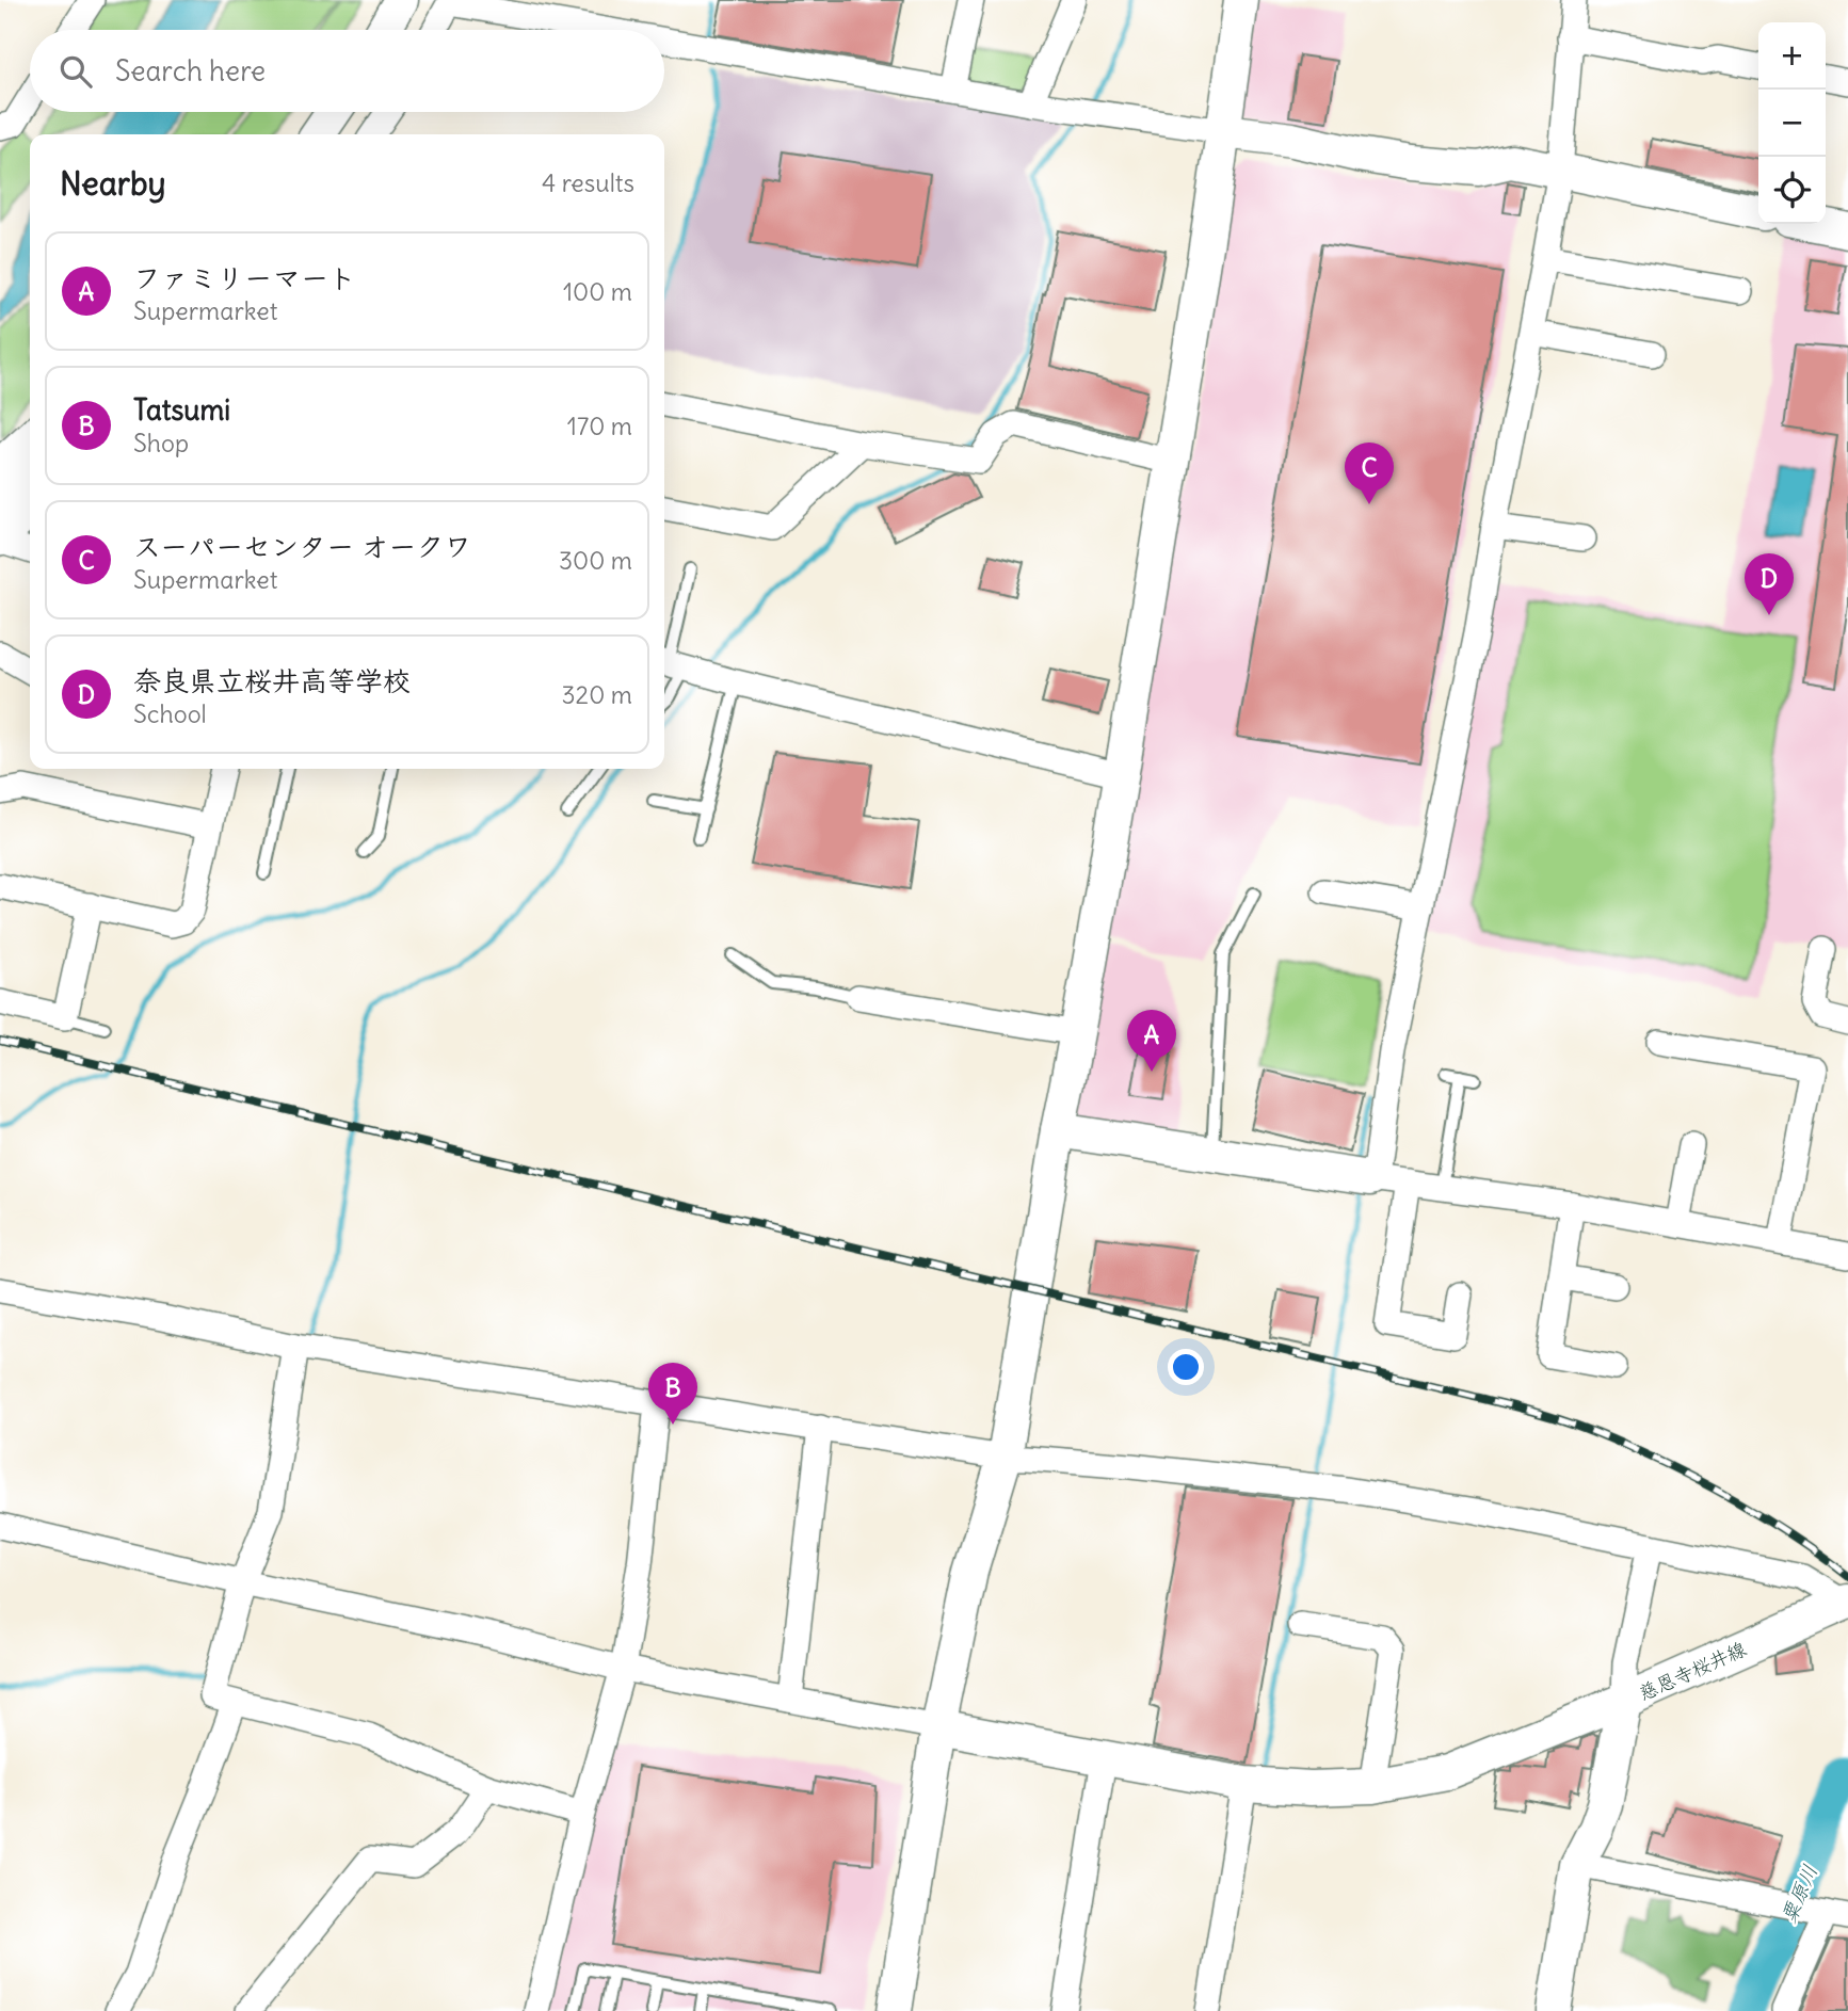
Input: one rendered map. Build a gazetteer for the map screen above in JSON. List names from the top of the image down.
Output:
{
  "streets": {
    "street": ["慈恩寺桜井線"]
  },
  "water": ["粟原川"],
  "page": {
    "map_buttons": ["+", "−"],
    "search": "Search here",
    "heading": ["Nearby", "4 results"],
    "list": [
      {
        "mark": "A",
        "name": "ファミリーマート",
        "note": "Supermarket",
        "value": "100 m"
      },
      {
        "mark": "B",
        "name": "Tatsumi",
        "note": "Shop",
        "value": "170 m"
      },
      {
        "mark": "C",
        "name": "スーパーセンター オークワ",
        "note": "Supermarket",
        "value": "300 m"
      },
      {
        "mark": "D",
        "name": "奈良県立桜井高等学校",
        "note": "School",
        "value": "320 m"
      }
    ],
    "pins": [
      "C",
      "D",
      "A",
      "B"
    ]
  }
}
